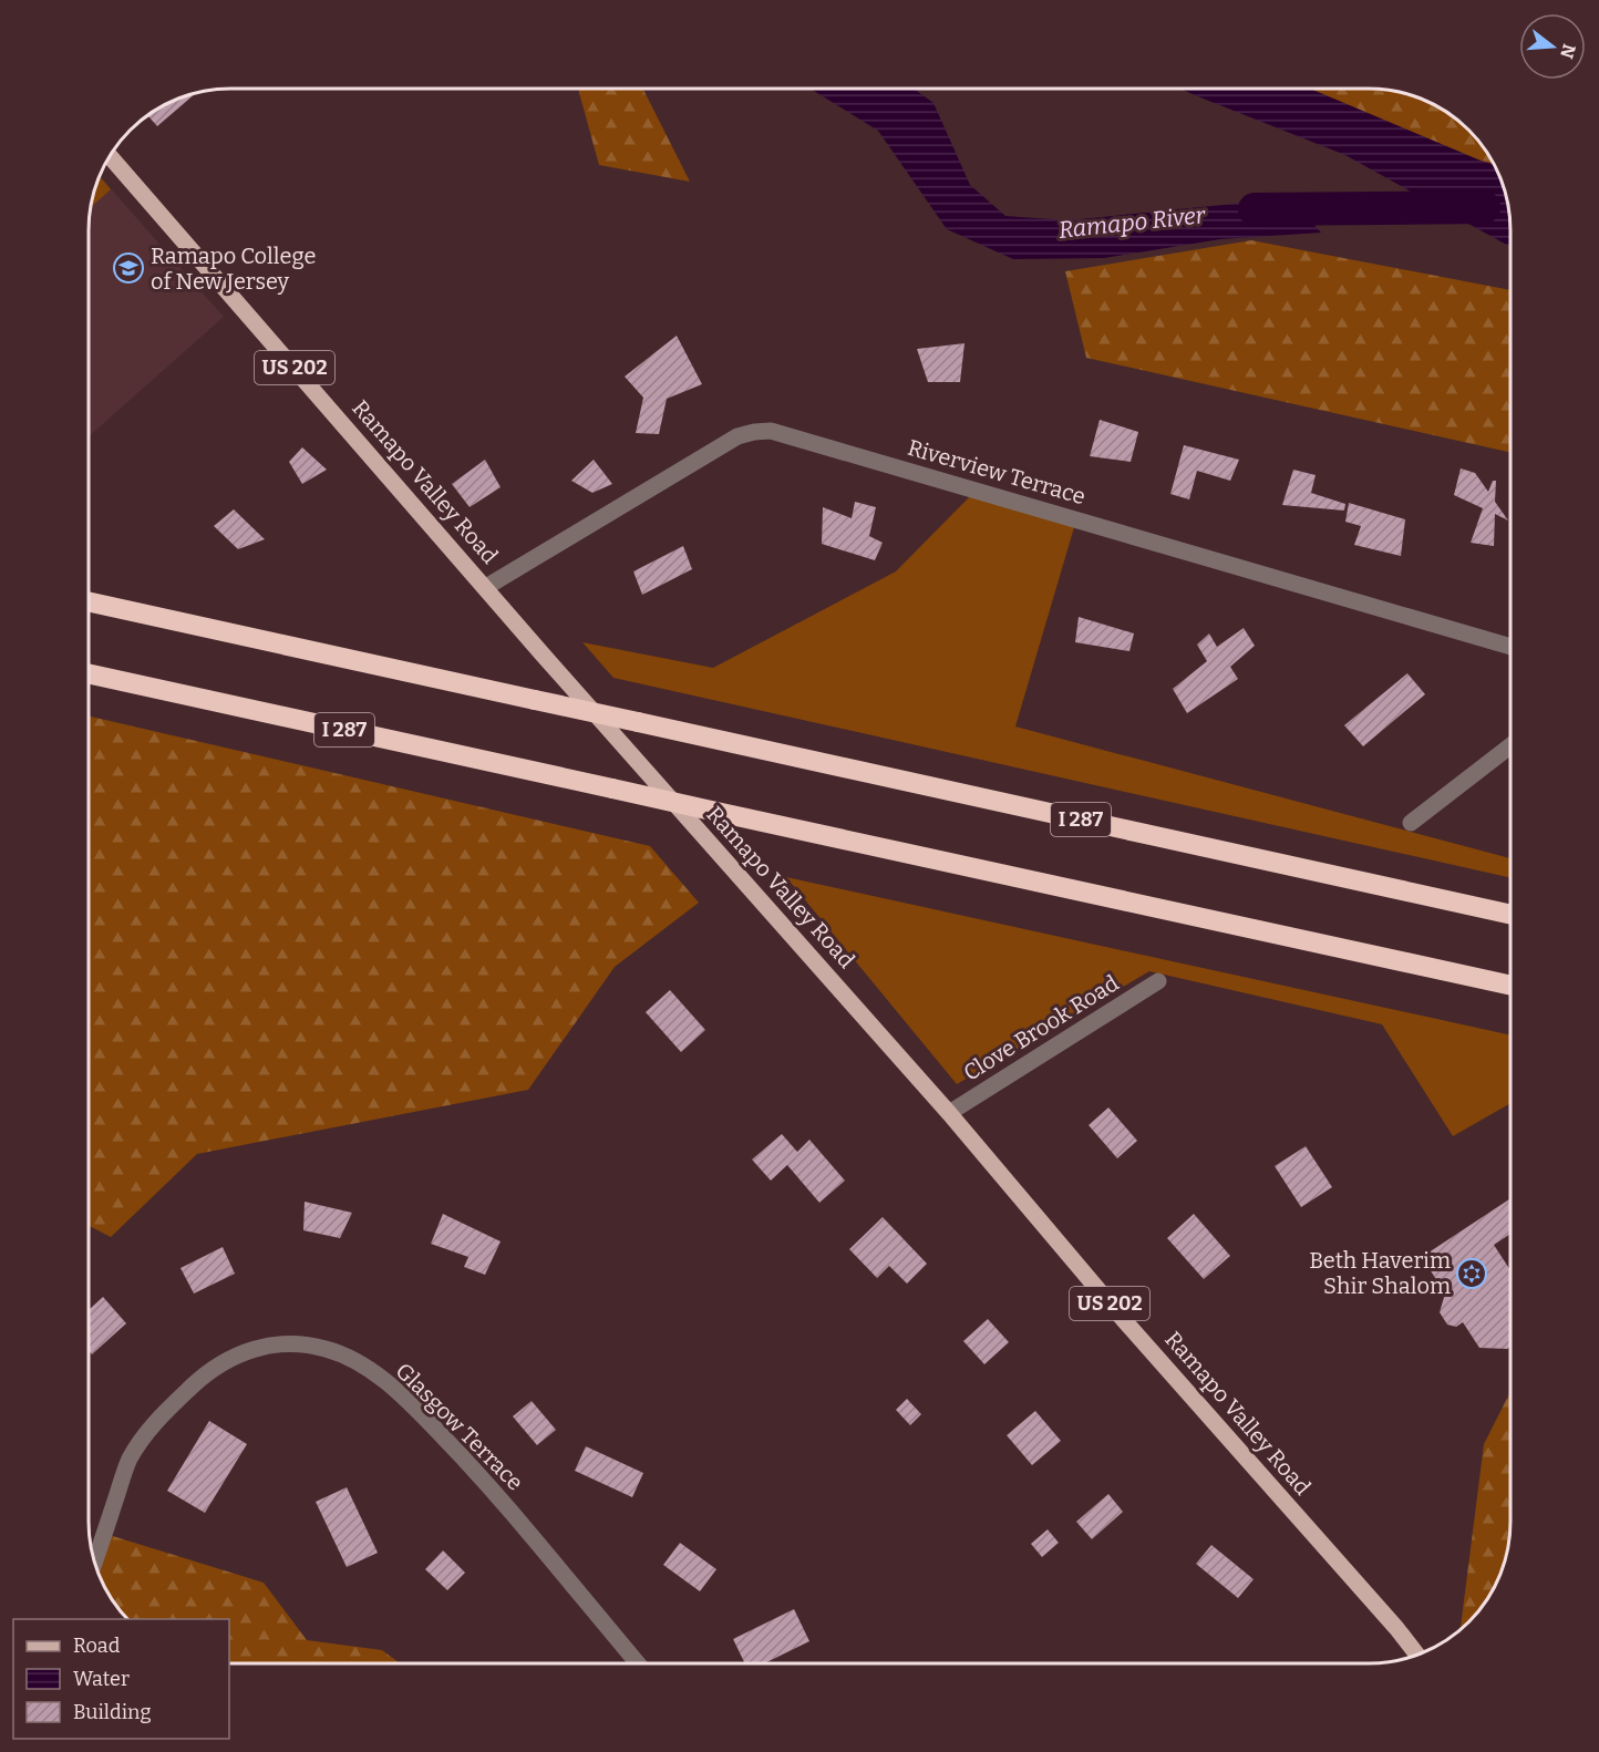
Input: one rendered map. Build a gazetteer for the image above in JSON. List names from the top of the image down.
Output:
{
  "streets": {
    "highway": ["I 287"],
    "main road": ["US 202", "Ramapo Valley Road"],
    "street": ["Riverview Terrace", "Clove Brook Road", "Glasgow Terrace"]
  },
  "crossings": [
    ["Riverview Terrace", "Ramapo Valley Road"],
    ["Ramapo Valley Road", "Clove Brook Road"]
  ],
  "water": ["Ramapo River"],
  "places": {
    "school or university": ["Ramapo College of New Jersey"],
    "synagogue": ["Beth Haverim Shir Shalom"]
  },
  "legend": ["Road", "Water", "Building"],
  "north": "right"
}
